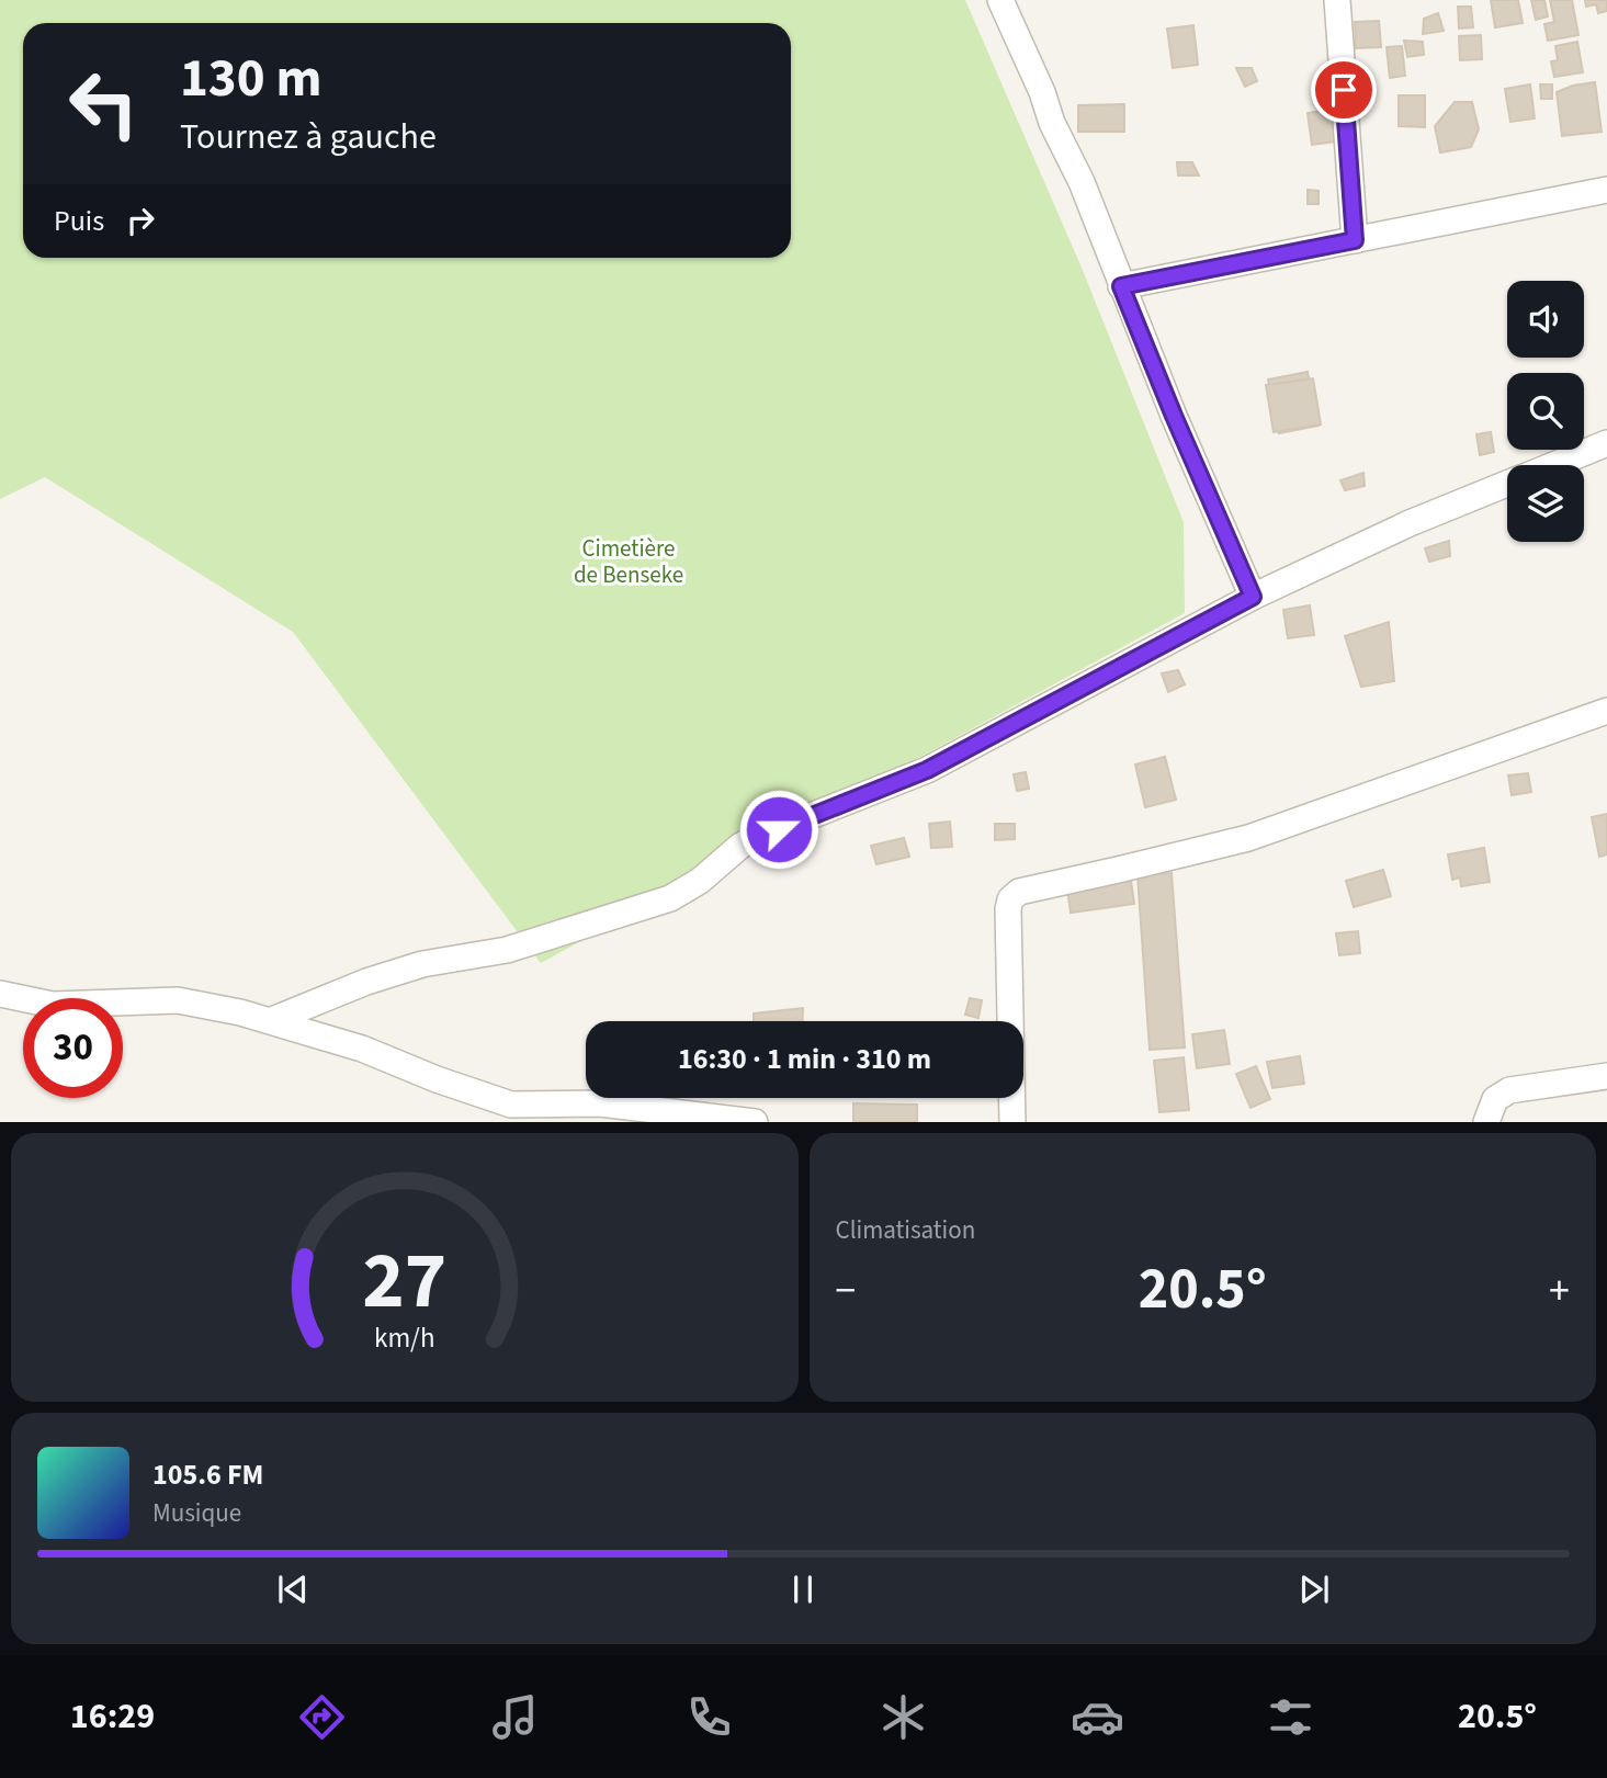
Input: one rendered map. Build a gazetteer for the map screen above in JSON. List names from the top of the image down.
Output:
{
  "parks": ["Cimetière de Benseke"],
  "page": {
    "turn": ["130 m", "Tournez à gauche"],
    "then": "Puis",
    "limit": "30",
    "trip": "16:30 · 1 min · 310 m",
    "tile": "Climatisation",
    "heat": ["−", "20.5°", "+"],
    "song": ["105.6 FM", "Musique"],
    "tabs": ["16:29", "20.5°"],
    "gauge": ["27", "km/h"]
  }
}
